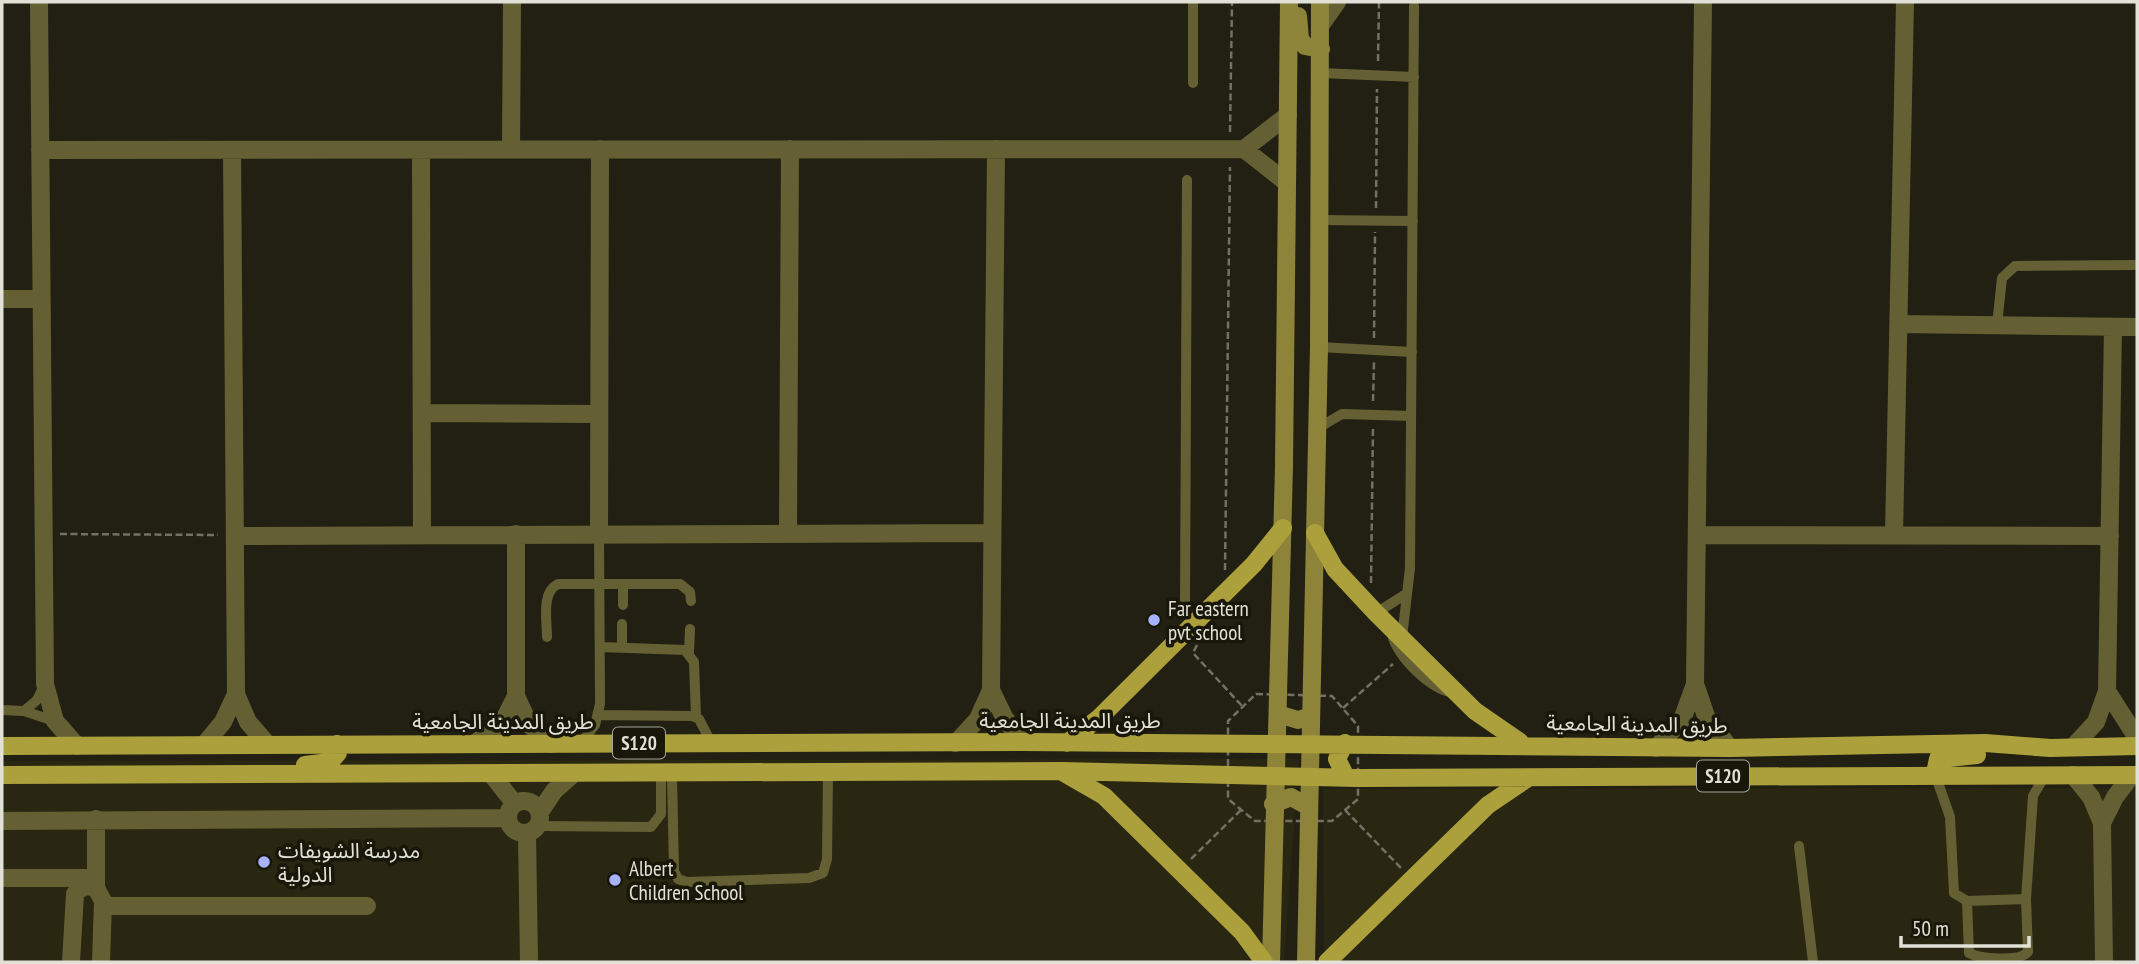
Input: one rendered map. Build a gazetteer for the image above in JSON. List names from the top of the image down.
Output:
{
  "streets": {
    "main road": ["طريق المدينة الجامعية", "S120"]
  },
  "places": ["Far eastern pvt school", "مدرسة الشويفات الدولية", "Albert Children School"],
  "scale_bar": "50 m"
}
